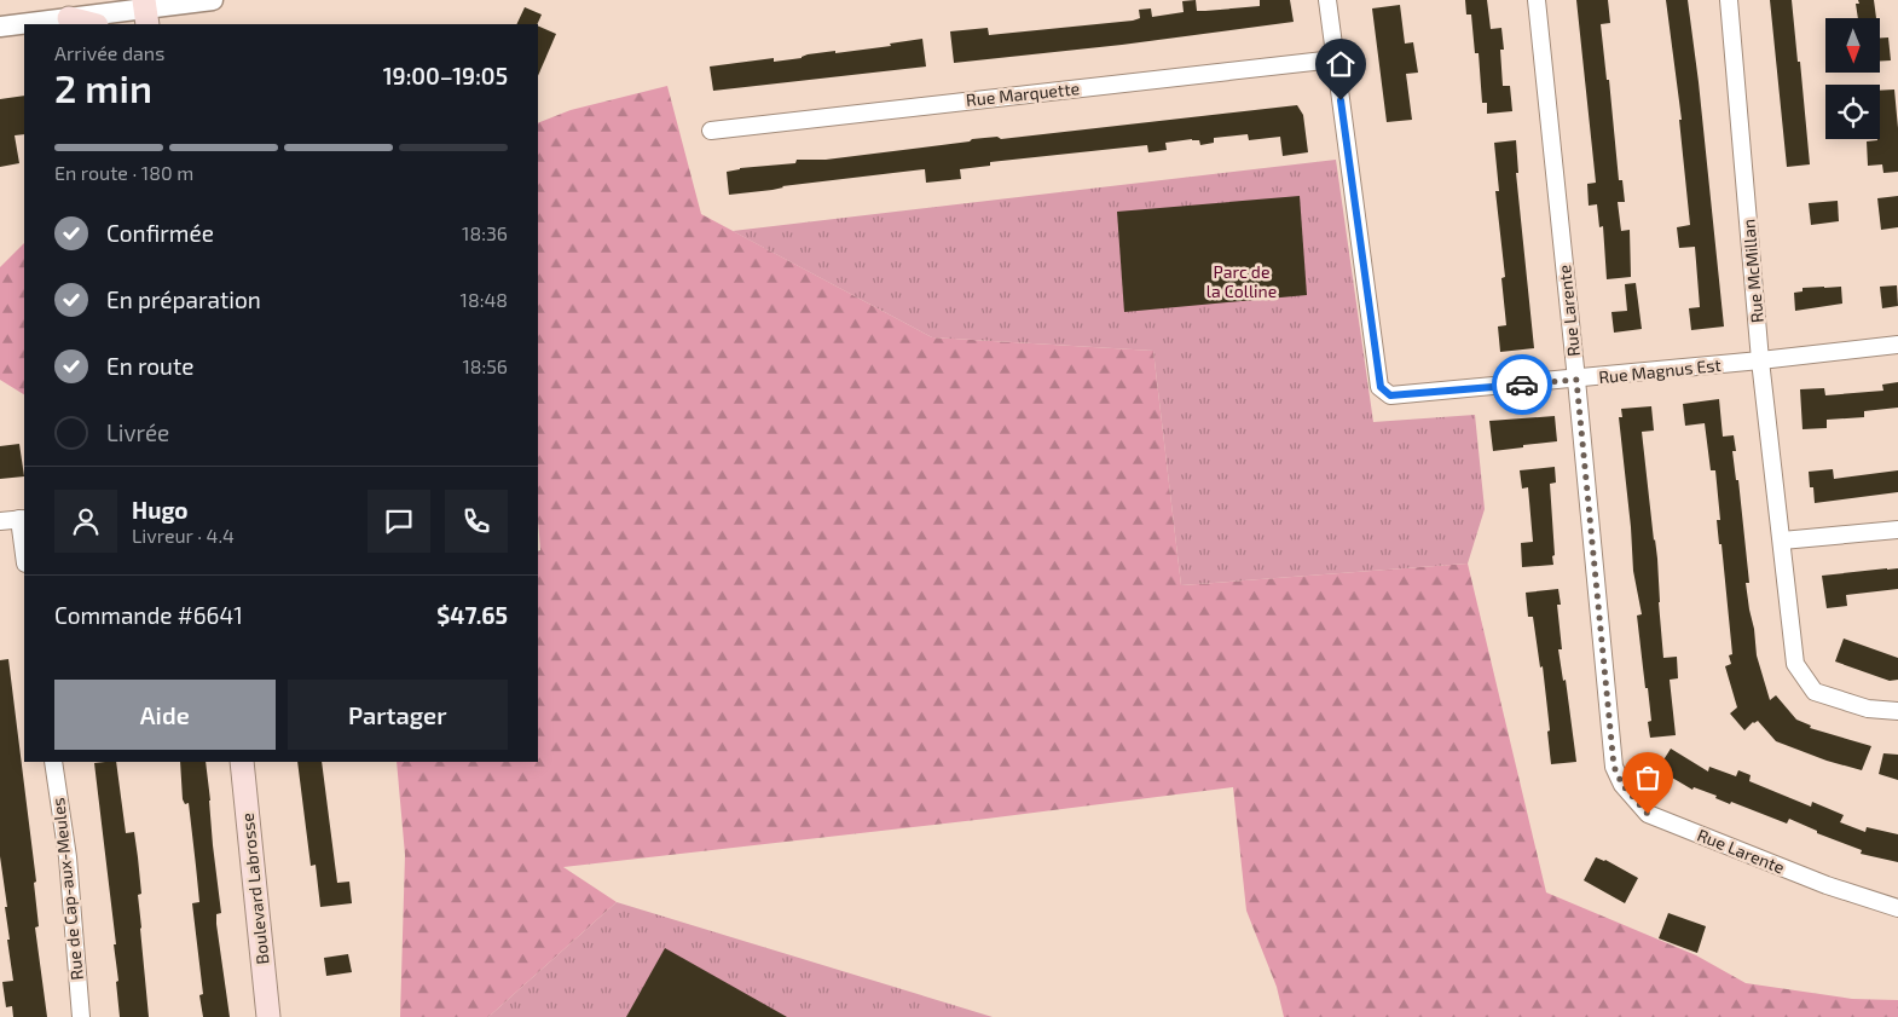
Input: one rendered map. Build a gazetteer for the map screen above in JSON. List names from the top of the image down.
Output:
{
  "streets": {
    "main road": ["Boulevard Labrosse"],
    "street": [
      "Rue Marquette",
      "Rue McMillan",
      "Rue Larente",
      "Rue Magnus Est",
      "Rue de Cap-aux-Meules"
    ]
  },
  "crossings": [
    ["Rue Marquette", "Rue Magnus Est"],
    ["Rue McMillan", "Rue Magnus Est"],
    ["Rue Larente", "Rue Magnus Est"]
  ],
  "parks": ["Parc de la Colline"],
  "north": "bottom",
  "page": {
    "heading": ["2 min", "Arrivée dans", "19:00–19:05"],
    "panel": [
      "Hugo",
      "Livreur · 4.4",
      "Commande #6641",
      "$47.65"
    ],
    "bar": "En route · 180 m",
    "list": [
      ["Confirmée", "18:36"],
      ["En préparation", "18:48"],
      ["En route", "18:56"],
      "Livrée"
    ],
    "buttons": ["Aide", "Partager"]
  }
}
